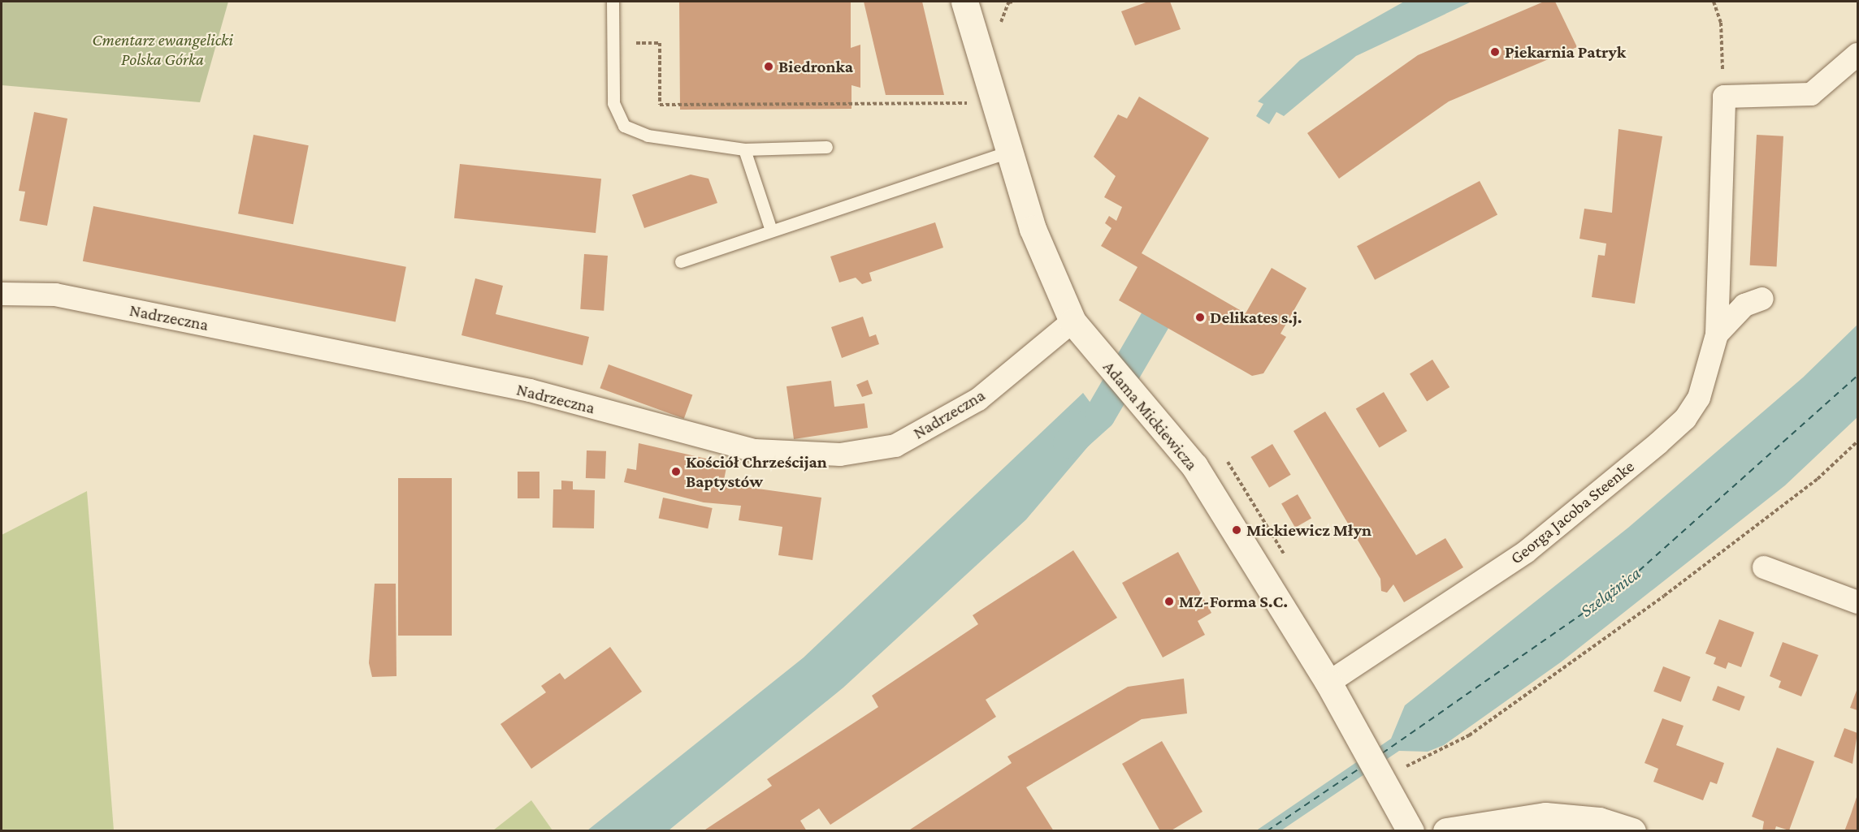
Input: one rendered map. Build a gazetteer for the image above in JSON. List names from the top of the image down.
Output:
{
  "streets": {
    "main road": ["Adama Mickiewicza"],
    "street": ["Nadrzeczna", "Georga Jacoba Steenke"]
  },
  "crossings": [
    ["Nadrzeczna", "Adama Mickiewicza"],
    ["Adama Mickiewicza", "Georga Jacoba Steenke"]
  ],
  "water": ["Szelążnica"],
  "parks": ["Cmentarz ewangelicki Polska Górka"],
  "places": [
    "Piekarnia Patryk",
    "Biedronka",
    "Delikates s.j.",
    "Kościół Chrześcijan Baptystów",
    "Mickiewicz Młyn",
    "MZ-Forma S.C."
  ]
}
